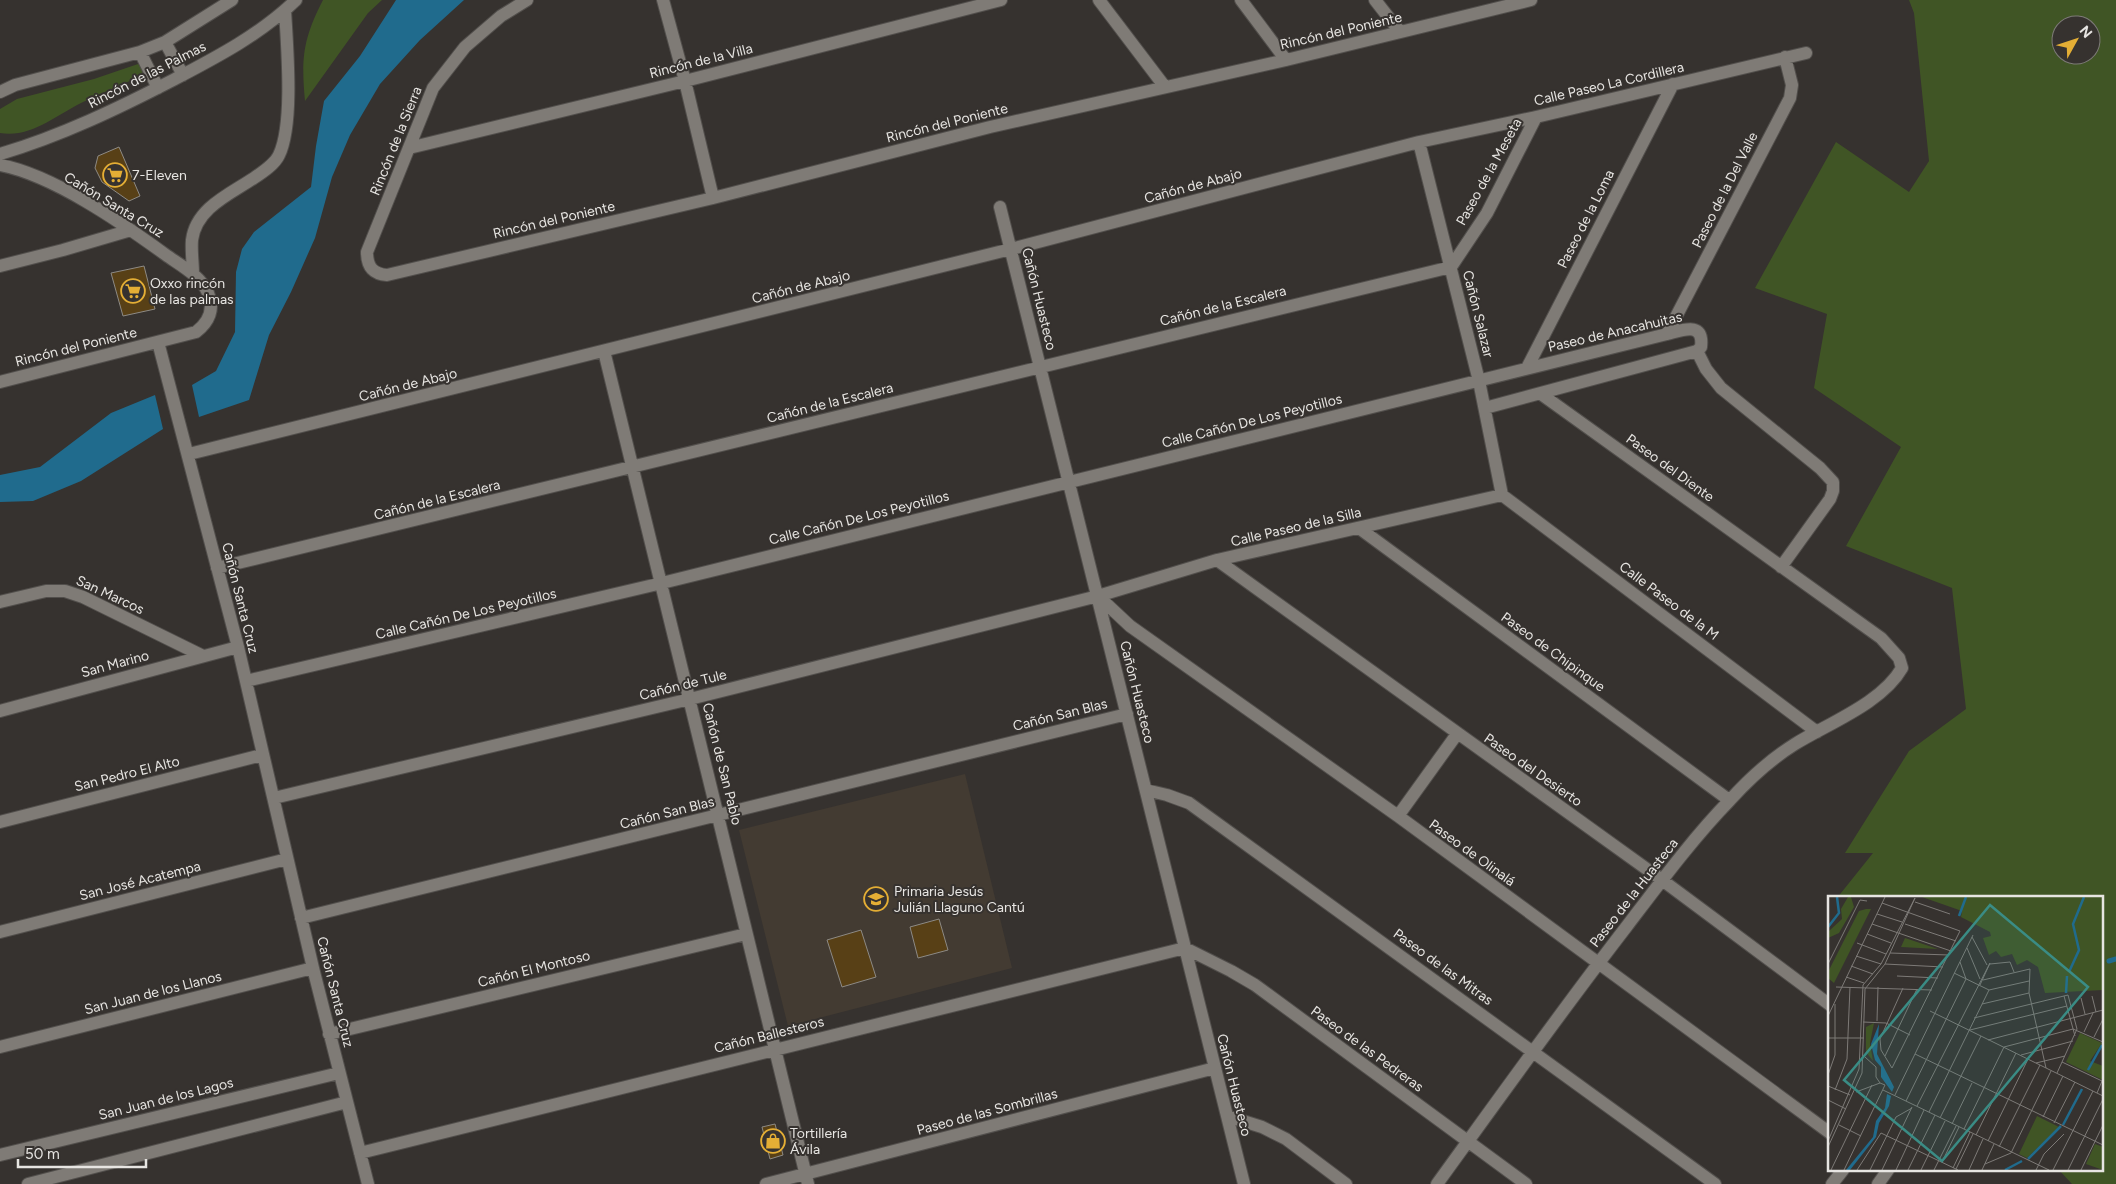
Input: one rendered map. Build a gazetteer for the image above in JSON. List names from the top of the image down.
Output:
{
  "streets": {
    "street": [
      "Rincón del Poniente",
      "Rincón de la Villa",
      "Rincón de las Palmas",
      "Calle Paseo La Cordillera",
      "Rincón de la Sierra",
      "Paseo de la Meseta",
      "Cañón de Abajo",
      "Paseo de la Del Valle",
      "Cañón Santa Cruz",
      "Paseo de la Loma",
      "Cañón Huasteco",
      "Cañón de la Escalera",
      "Cañón Salazar",
      "Paseo de Anacahuitas",
      "Calle Cañón De Los Peyotillos",
      "Paseo del Diente",
      "Calle Paseo de la Silla",
      "San Marcos",
      "Calle Paseo de la M",
      "Paseo de Chipinque",
      "San Marino",
      "Cañón de Tule",
      "Cañón San Blas",
      "Cañón de San Pablo",
      "Paseo del Desierto",
      "San Pedro El Alto",
      "Paseo de Olinalá",
      "San José Acatempa",
      "Paseo de la Huasteca",
      "Paseo de las Mitras",
      "Cañón El Montoso",
      "San Juan de los Llanos",
      "Cañón Ballesteros",
      "Paseo de las Pedreras",
      "San Juan de los Lagos",
      "Paseo de las Sombrillas"
    ]
  },
  "crossings": [
    ["Rincón del Poniente", "Rincón de la Sierra"],
    ["Rincón del Poniente", "Cañón Santa Cruz"],
    ["Rincón de la Villa", "Rincón de la Sierra"],
    ["Calle Paseo La Cordillera", "Paseo de la Meseta"],
    ["Calle Paseo La Cordillera", "Cañón de Abajo"],
    ["Calle Paseo La Cordillera", "Paseo de la Del Valle"],
    ["Calle Paseo La Cordillera", "Paseo de la Loma"],
    ["Calle Paseo La Cordillera", "Cañón Salazar"],
    ["Paseo de la Meseta", "Cañón de la Escalera"],
    ["Paseo de la Meseta", "Cañón Salazar"],
    ["Cañón de Abajo", "Cañón Santa Cruz"],
    ["Cañón de Abajo", "Cañón Huasteco"],
    ["Cañón de Abajo", "Cañón Salazar"],
    ["Cañón de Abajo", "Cañón de San Pablo"],
    ["Paseo de la Del Valle", "Paseo de Anacahuitas"],
    ["Cañón Santa Cruz", "Cañón de la Escalera"],
    ["Cañón Santa Cruz", "Calle Cañón De Los Peyotillos"],
    ["Cañón Santa Cruz", "San Marino"],
    ["Cañón Santa Cruz", "Cañón de Tule"],
    ["Cañón Santa Cruz", "Cañón San Blas"],
    ["Cañón Santa Cruz", "San Pedro El Alto"],
    ["Cañón Santa Cruz", "San José Acatempa"],
    ["Cañón Santa Cruz", "Cañón El Montoso"],
    ["Cañón Santa Cruz", "San Juan de los Llanos"],
    ["Cañón Santa Cruz", "Cañón Ballesteros"],
    ["Cañón Santa Cruz", "San Juan de los Lagos"],
    ["Paseo de la Loma", "Paseo de Anacahuitas"],
    ["Cañón Huasteco", "Cañón de la Escalera"],
    ["Cañón Huasteco", "Calle Cañón De Los Peyotillos"],
    ["Cañón Huasteco", "Calle Paseo de la Silla"],
    ["Cañón Huasteco", "Cañón de Tule"],
    ["Cañón Huasteco", "Cañón San Blas"],
    ["Cañón Huasteco", "Paseo de Olinalá"],
    ["Cañón Huasteco", "Paseo de las Mitras"],
    ["Cañón Huasteco", "Cañón Ballesteros"],
    ["Cañón Huasteco", "Paseo de las Pedreras"],
    ["Cañón Huasteco", "Paseo de las Sombrillas"],
    ["Cañón de la Escalera", "Cañón Salazar"],
    ["Cañón de la Escalera", "Cañón de San Pablo"],
    ["Cañón Salazar", "Paseo de Anacahuitas"],
    ["Cañón Salazar", "Calle Cañón De Los Peyotillos"],
    ["Cañón Salazar", "Calle Paseo de la Silla"],
    ["Cañón Salazar", "Calle Paseo de la M"],
    ["Paseo de Anacahuitas", "Calle Cañón De Los Peyotillos"],
    ["Calle Cañón De Los Peyotillos", "Cañón de San Pablo"],
    ["Paseo del Diente", "Paseo de la Huasteca"],
    ["Calle Paseo de la Silla", "Calle Paseo de la M"],
    ["Calle Paseo de la Silla", "Paseo de Chipinque"],
    ["Calle Paseo de la Silla", "Cañón de Tule"],
    ["Calle Paseo de la Silla", "Paseo del Desierto"],
    ["Calle Paseo de la Silla", "Paseo de Olinalá"],
    ["San Marcos", "San Marino"],
    ["Calle Paseo de la M", "Paseo de la Huasteca"],
    ["Paseo de Chipinque", "Paseo de la Huasteca"],
    ["Cañón de Tule", "Cañón de San Pablo"],
    ["Cañón de Tule", "Paseo de Olinalá"],
    ["Cañón San Blas", "Cañón de San Pablo"],
    ["Cañón de San Pablo", "Cañón El Montoso"],
    ["Cañón de San Pablo", "Cañón Ballesteros"],
    ["Cañón de San Pablo", "Paseo de las Sombrillas"],
    ["Paseo del Desierto", "Paseo de la Huasteca"],
    ["Paseo de Olinalá", "Paseo de la Huasteca"],
    ["Paseo de la Huasteca", "Paseo de las Mitras"],
    ["Paseo de la Huasteca", "Paseo de las Pedreras"],
    ["Cañón Ballesteros", "Paseo de las Pedreras"]
  ],
  "places": {
    "supermarket": ["7-Eleven", "Oxxo rincón de las palmas"],
    "school or university": ["Primaria Jesús Julián Llaguno Cantú"],
    "shop": ["Tortillería Ávila"]
  },
  "scale_bar": "50 m",
  "north": "top right"
}
